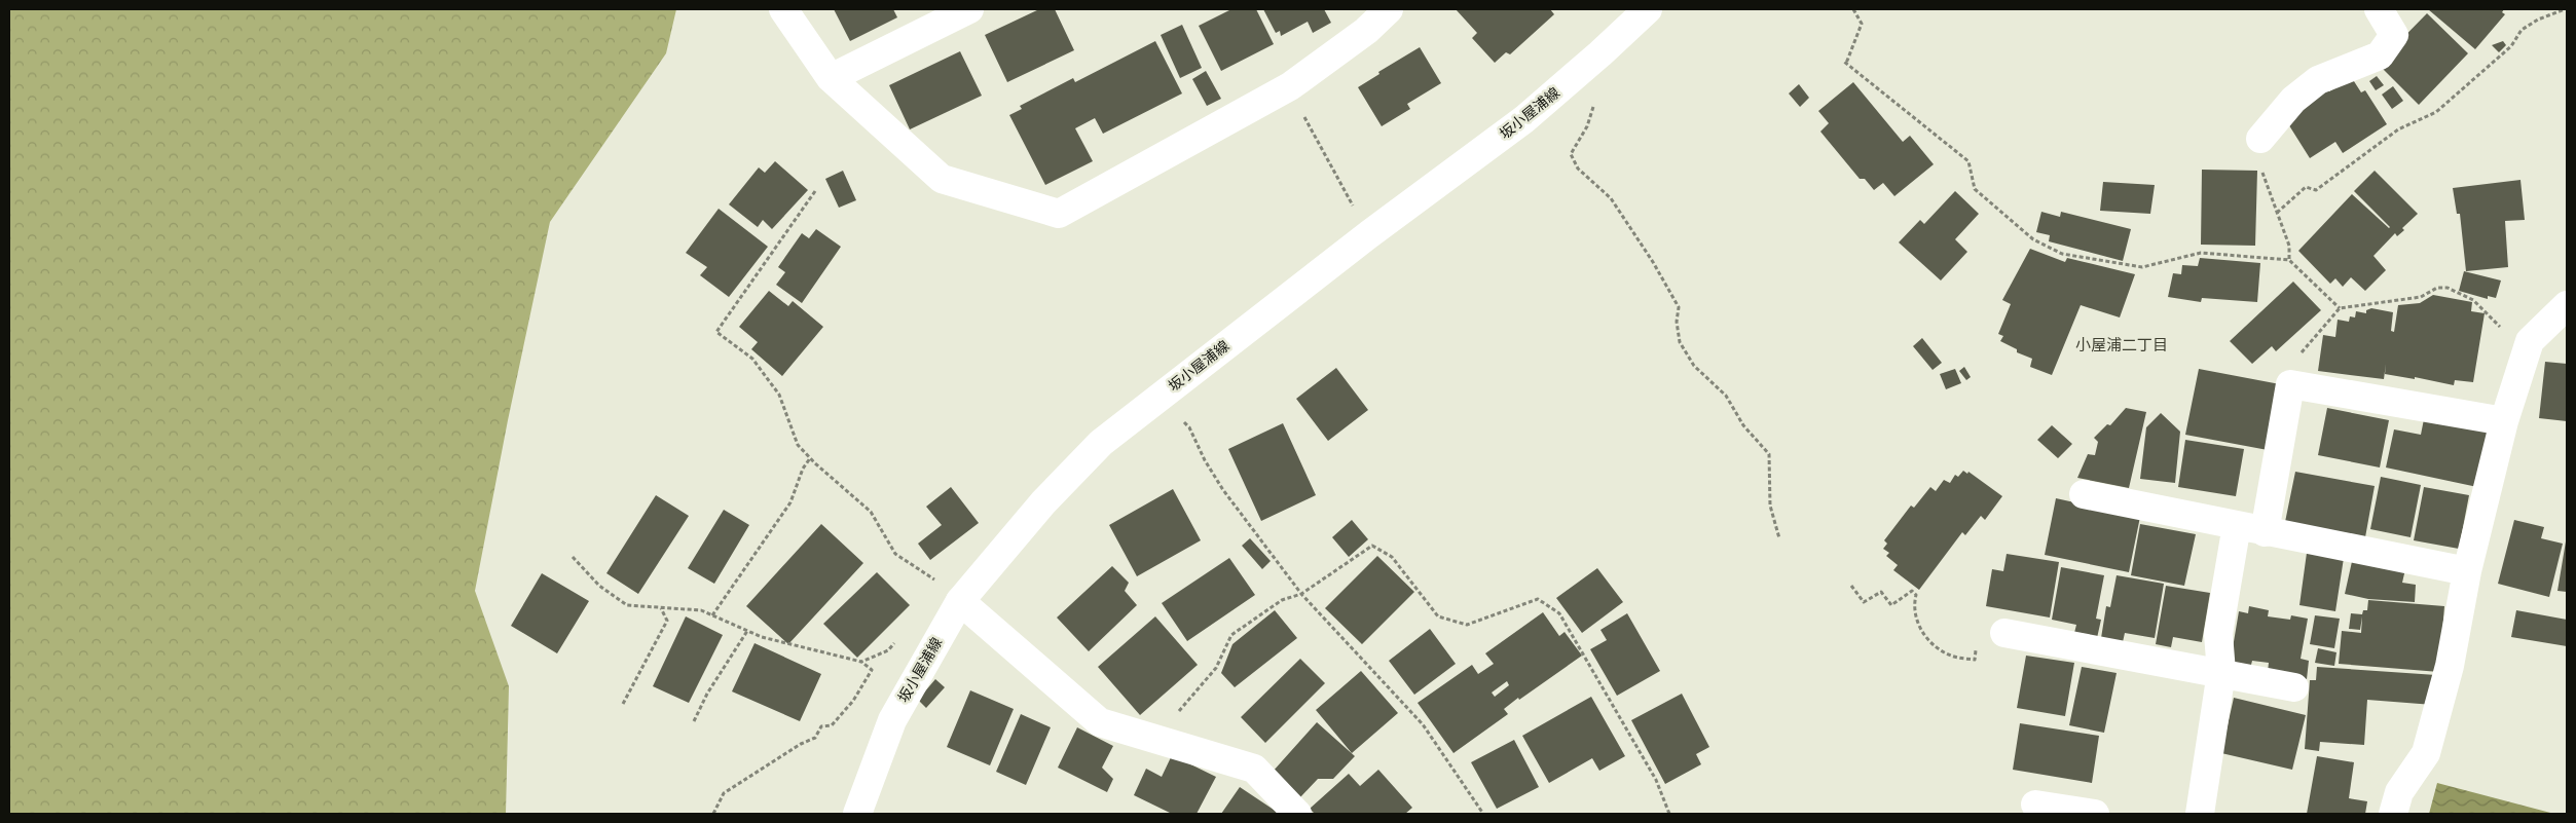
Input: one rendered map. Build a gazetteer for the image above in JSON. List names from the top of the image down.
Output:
{
  "streets": {
    "street": ["坂小屋浦線"]
  },
  "districts": ["小屋浦二丁目"]
}
